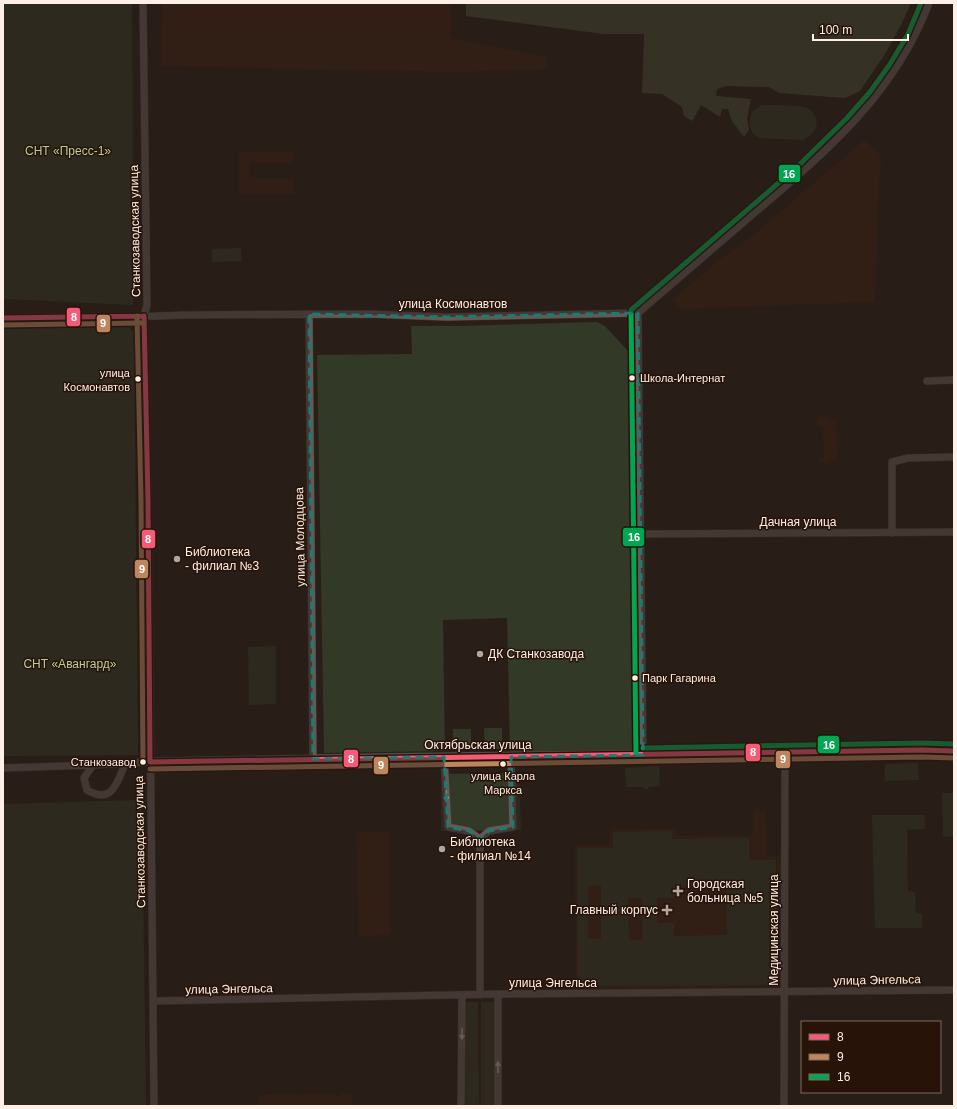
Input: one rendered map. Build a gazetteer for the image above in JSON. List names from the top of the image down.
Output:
{
  "streets": {
    "main road": ["Октябрьская улица"],
    "street": [
      "Станкозаводская улица",
      "улица Космонавтов",
      "Дачная улица",
      "улица Молодцова",
      "Медицинская улица",
      "улица Энгельса"
    ]
  },
  "crossings": [
    ["Станкозаводская улица", "улица Космонавтов"],
    ["Станкозаводская улица", "Октябрьская улица"],
    ["Станкозаводская улица", "улица Энгельса"],
    ["улица Космонавтов", "улица Молодцова"],
    ["улица Молодцова", "Октябрьская улица"],
    ["Октябрьская улица", "Медицинская улица"],
    ["Медицинская улица", "улица Энгельса"]
  ],
  "parks": ["СНТ «Пресс-1»", "СНТ «Авангард»"],
  "places": {
    "other": [
      "Школа-Интернат",
      "улица Космонавтов",
      "Библиотека - филиал №3",
      "ДК Станкозавода",
      "Парк Гагарина",
      "Станкозавод",
      "улица Карла Маркса",
      "Библиотека - филиал №14"
    ],
    "health": ["Городская больница №5", "Главный корпус"]
  },
  "lines": ["transit line 16", "transit line 8", "transit line 9"],
  "legend": ["8", "9", "16"],
  "scale_bar": "100 m"
}
